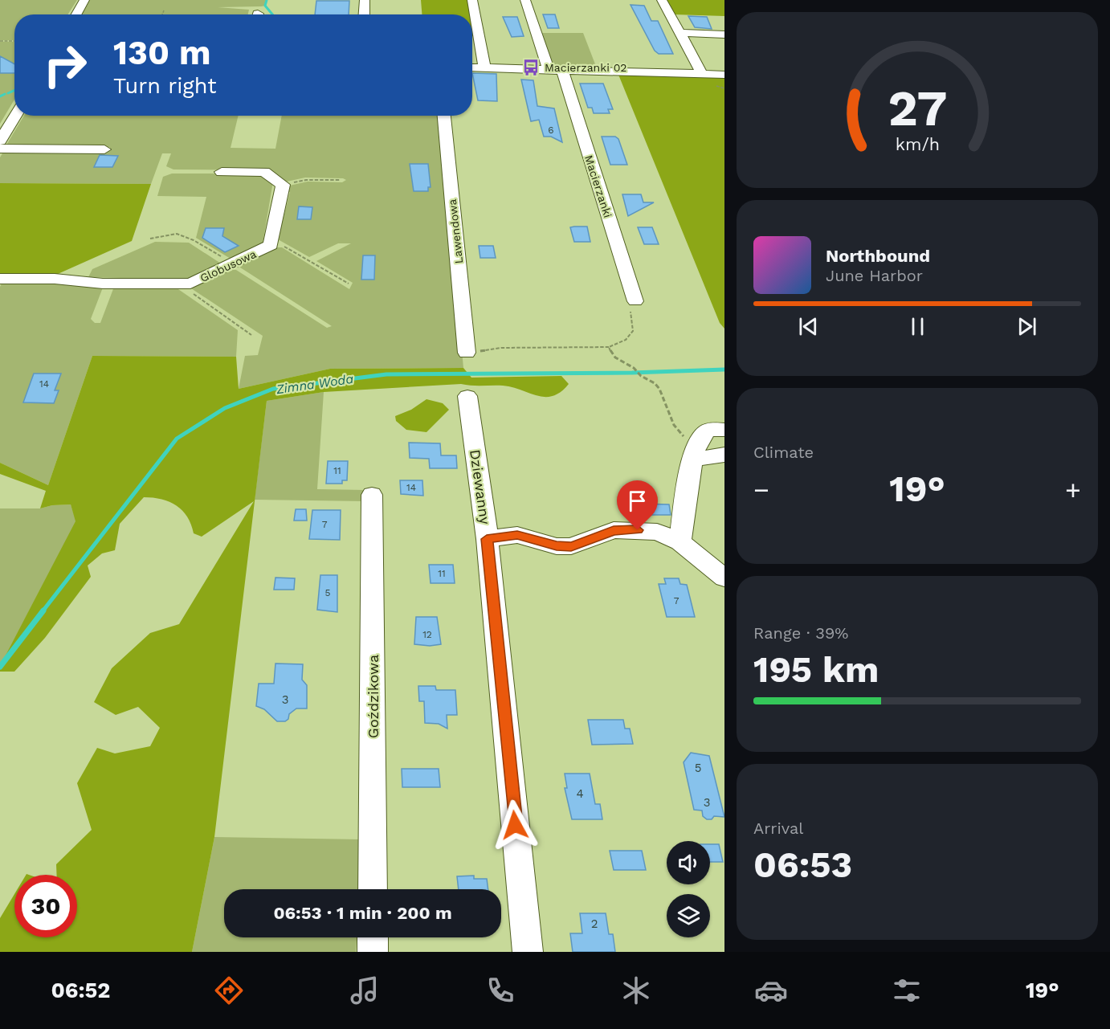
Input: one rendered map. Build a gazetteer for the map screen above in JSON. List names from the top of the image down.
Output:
{
  "streets": {
    "street": [
      "Macierzanki",
      "Lawendowa",
      "Globusowa",
      "Dziewanny",
      "Goździkowa"
    ]
  },
  "water": ["Zimna Woda"],
  "places": {
    "bus stop": ["Macierzanki 02"]
  },
  "house_numbers": [
    "6",
    "14",
    "11",
    "14",
    "7",
    "11",
    "5",
    "7",
    "12",
    "3",
    "5",
    "4",
    "3",
    "2"
  ],
  "page": {
    "turn": ["130 m", "Turn right"],
    "song": ["Northbound", "June Harbor"],
    "tile": [
      "Climate",
      ["Range · 39%", "195 km"],
      ["Arrival", "06:53"]
    ],
    "heat": ["−", "19°", "+"],
    "limit": "30",
    "trip": "06:53 · 1 min · 200 m",
    "tabs": ["06:52", "19°"],
    "gauge": ["27", "km/h"]
  }
}
